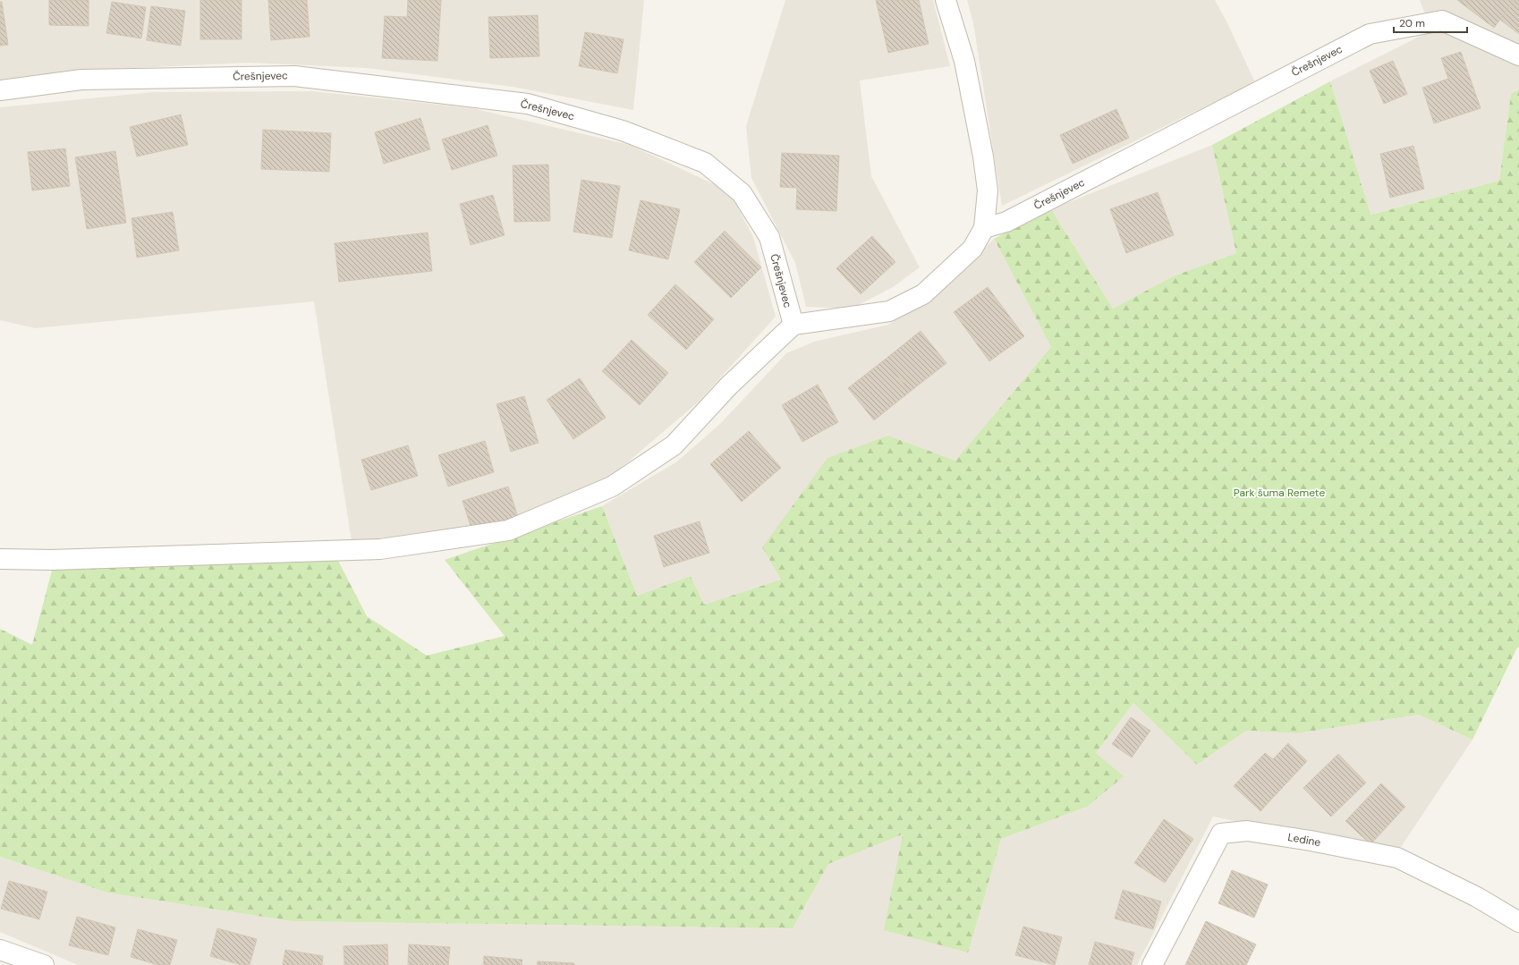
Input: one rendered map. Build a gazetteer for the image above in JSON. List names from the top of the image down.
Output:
{
  "streets": {
    "street": ["Črešnjevec", "Ledine"]
  },
  "parks": ["Park šuma Remete"],
  "scale_bar": "20 m"
}
